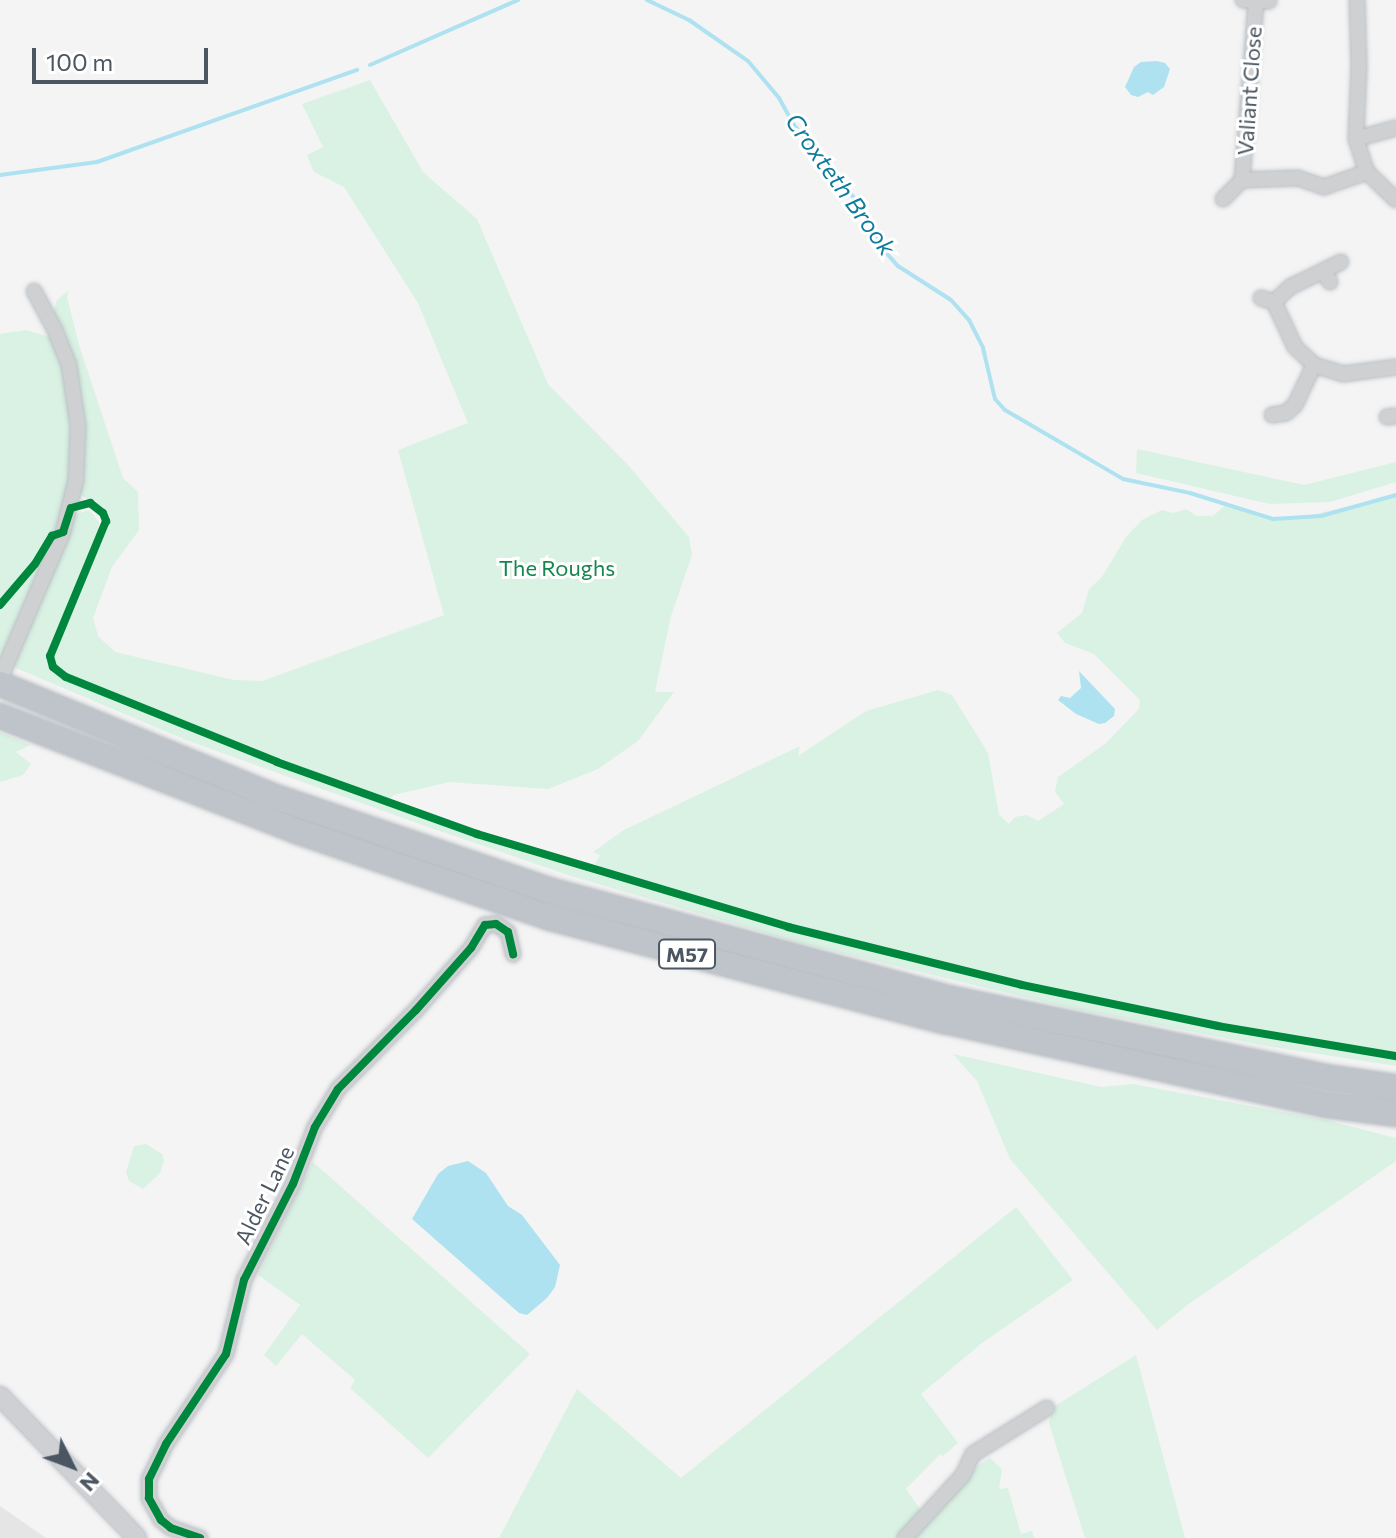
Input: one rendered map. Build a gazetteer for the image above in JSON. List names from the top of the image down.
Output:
{
  "streets": {
    "highway": ["M57"],
    "street": ["Valiant Close", "Alder Lane"]
  },
  "water": ["Croxteth Brook"],
  "parks": ["The Roughs"],
  "scale_bar": "100 m",
  "north": "bottom right"
}
